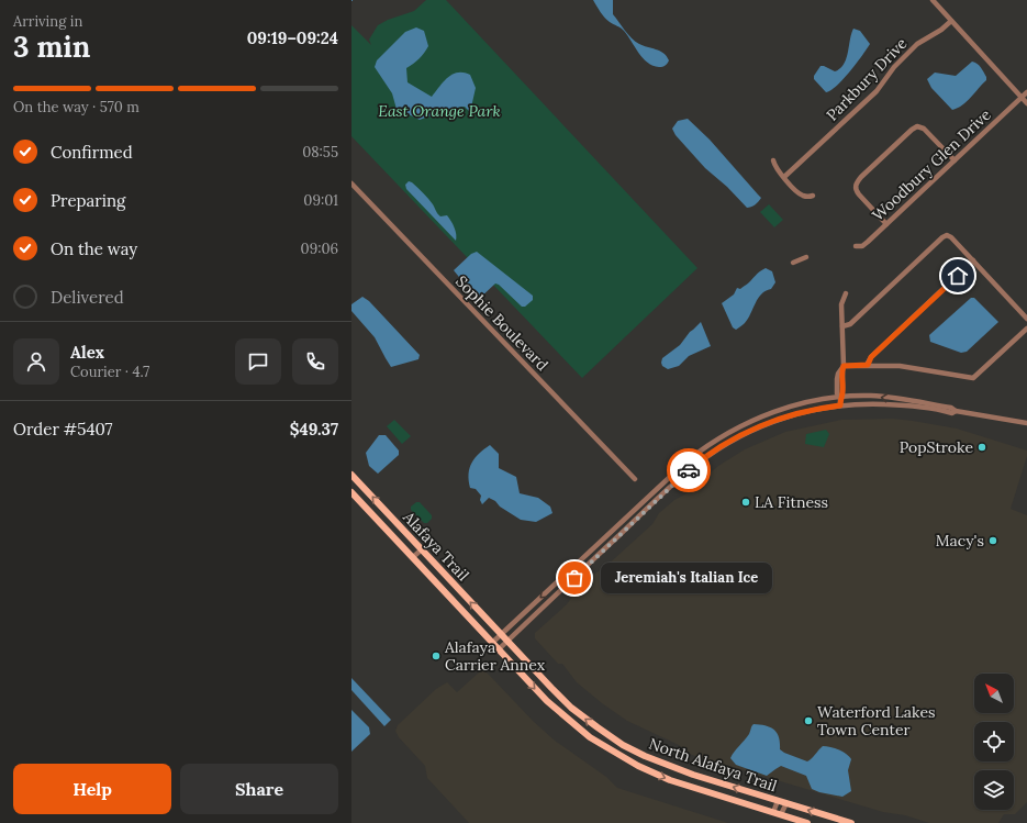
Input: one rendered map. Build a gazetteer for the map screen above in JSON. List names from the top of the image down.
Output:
{
  "streets": {
    "main road": ["Alafaya Trail", "North Alafaya Trail"],
    "street": ["Parkbury Drive", "Woodbury Glen Drive", "Sophie Boulevard"]
  },
  "crossings": [
    ["Alafaya Trail", "North Alafaya Trail"]
  ],
  "parks": ["East Orange Park"],
  "places": [
    "PopStroke",
    "LA Fitness",
    "Macy's",
    "Jeremiah's Italian Ice",
    "Alafaya Carrier Annex",
    "Waterford Lakes Town Center"
  ],
  "north": "top left",
  "page": {
    "heading": ["3 min", "Arriving in", "09:19–09:24"],
    "panel": [
      "Alex",
      "Courier · 4.7",
      "Order #5407",
      "$49.37"
    ],
    "bar": "On the way · 570 m",
    "list": [
      ["Confirmed", "08:55"],
      ["Preparing", "09:01"],
      ["On the way", "09:06"],
      "Delivered"
    ],
    "bubble": "Jeremiah's Italian Ice",
    "buttons": ["Help", "Share"]
  }
}
